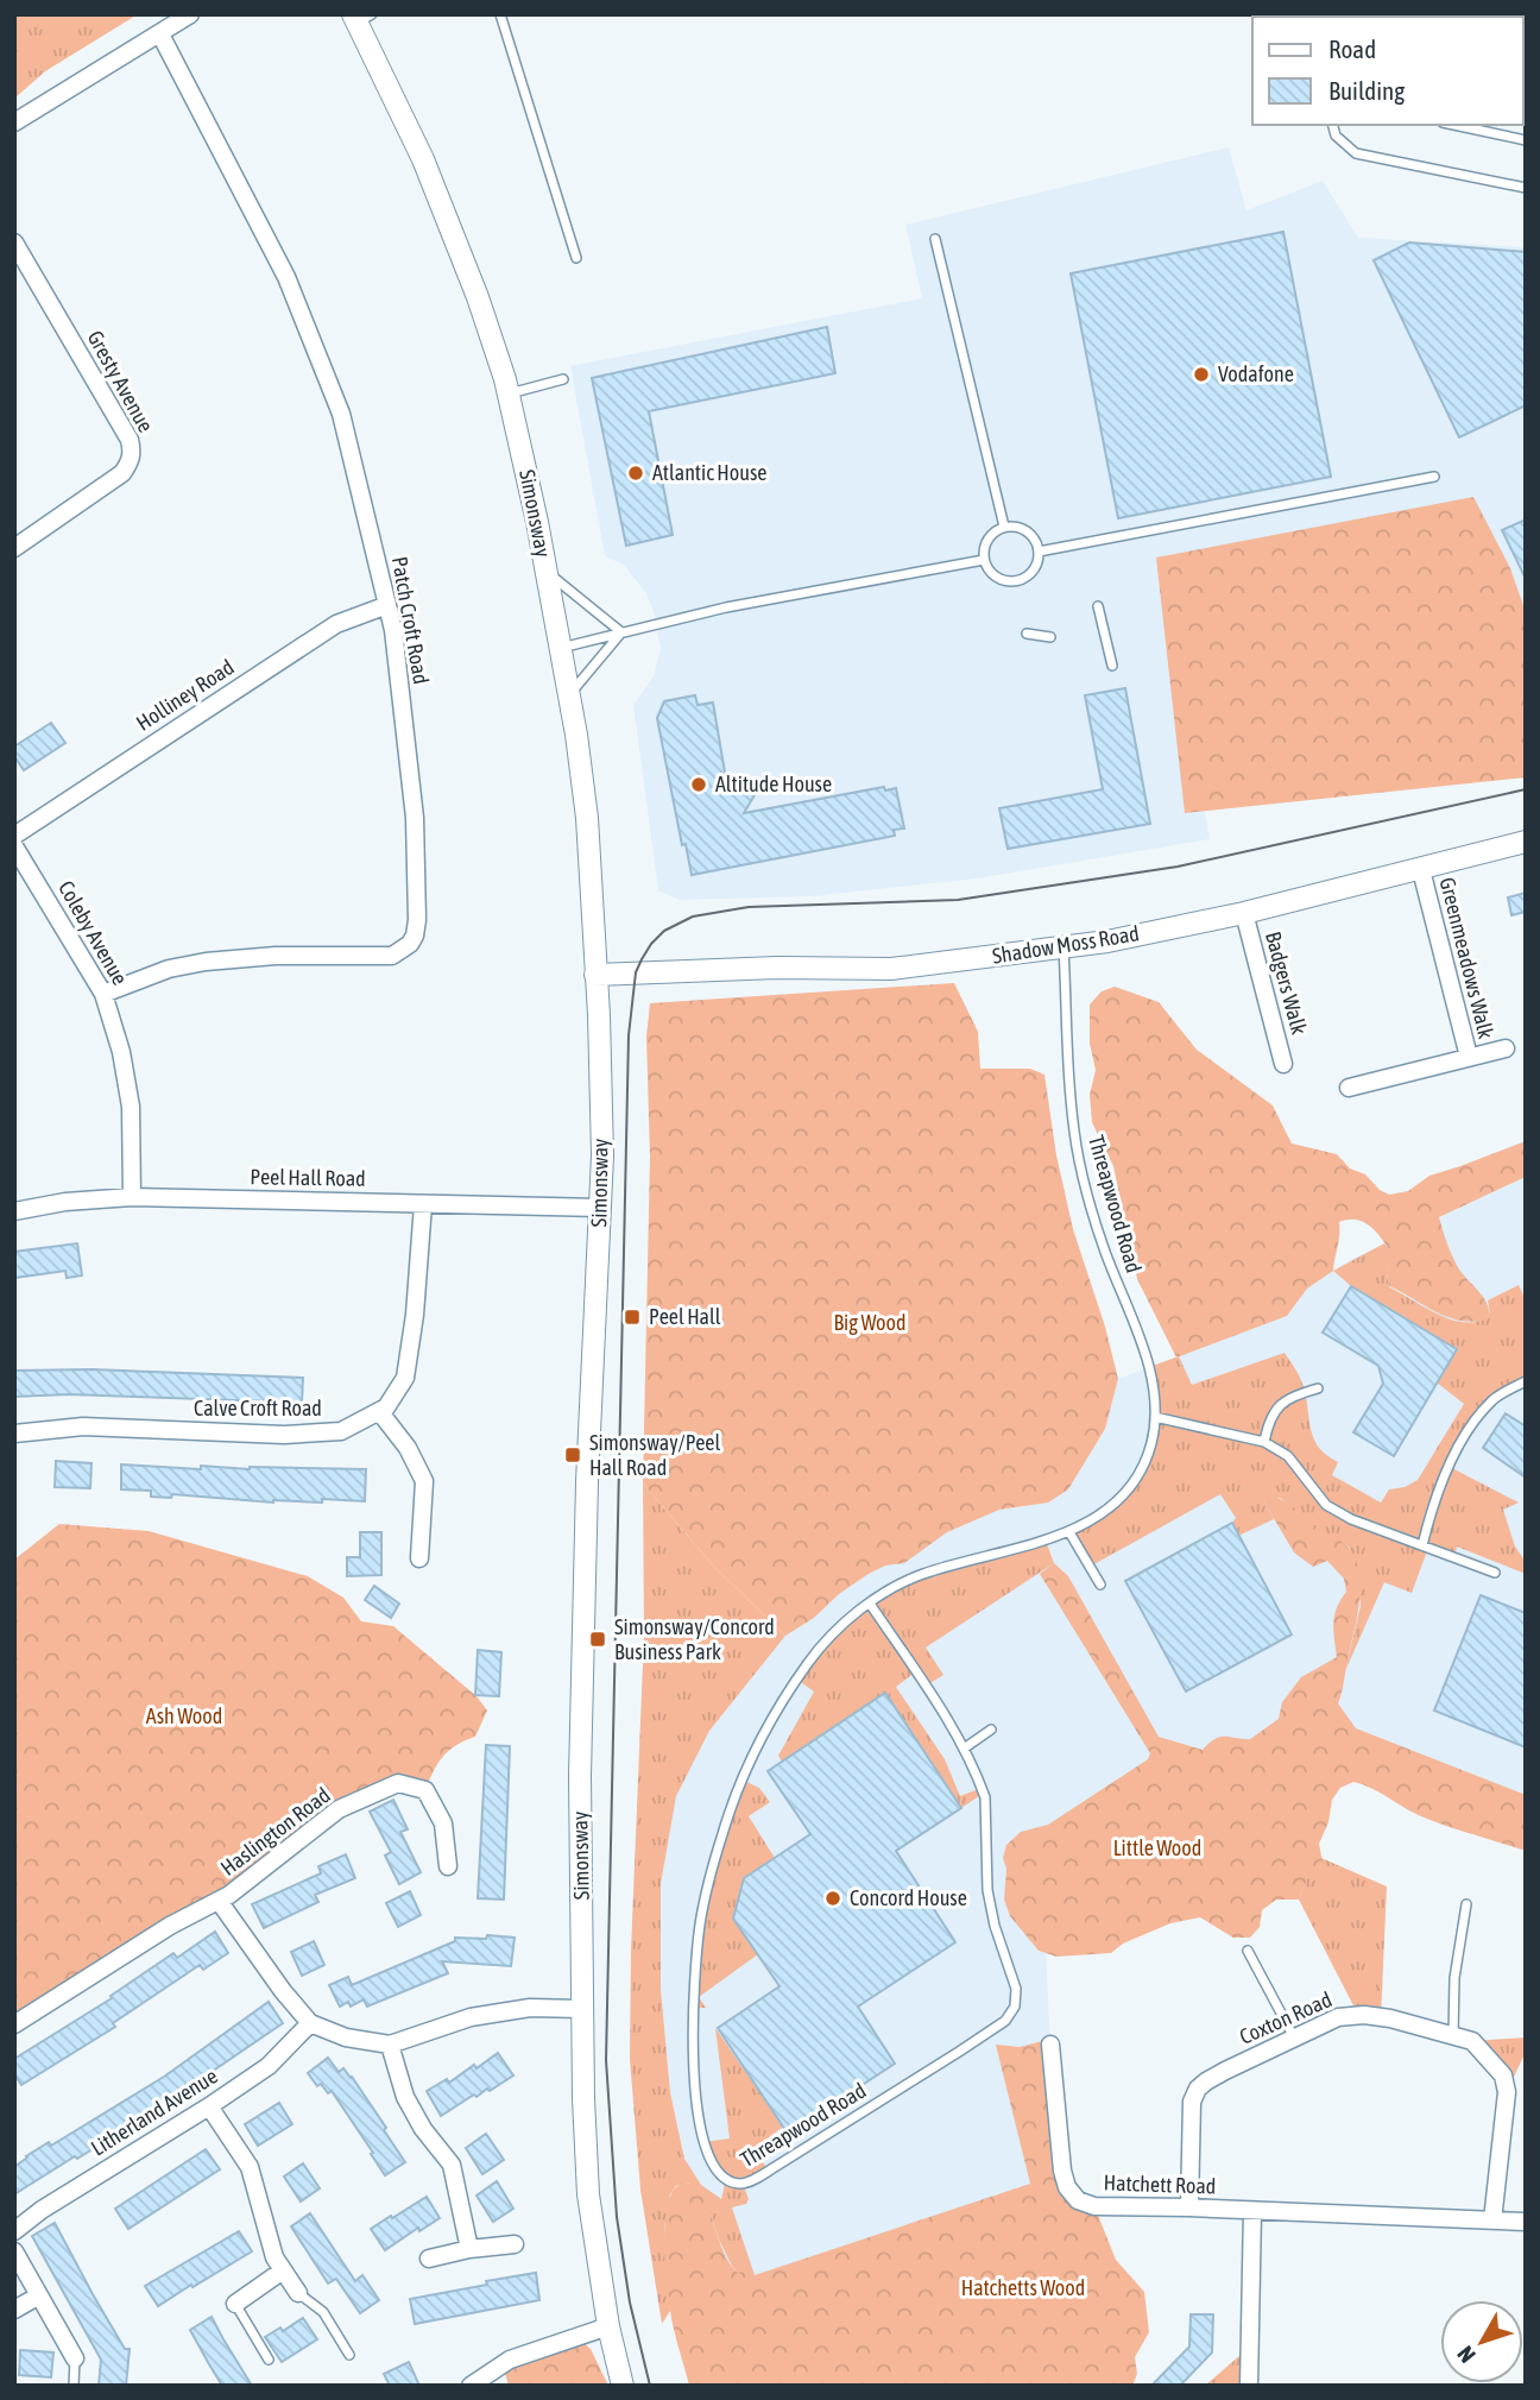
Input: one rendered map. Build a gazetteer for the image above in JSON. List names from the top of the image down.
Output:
{
  "streets": {
    "street": [
      "Gresty Avenue",
      "Simonsway",
      "Patch Croft Road",
      "Holliney Road",
      "Coleby Avenue",
      "Shadow Moss Road",
      "Greenmeadows Walk",
      "Badgers Walk",
      "Peel Hall Road",
      "Calve Croft Road",
      "Haslington Road",
      "Coxton Road",
      "Litherland Avenue",
      "Hatchett Road"
    ],
    "lane": ["Threapwood Road"]
  },
  "crossings": [
    ["Simonsway", "Shadow Moss Road"],
    ["Simonsway", "Peel Hall Road"],
    ["Simonsway", "Haslington Road"],
    ["Patch Croft Road", "Holliney Road"],
    ["Patch Croft Road", "Coleby Avenue"],
    ["Coleby Avenue", "Peel Hall Road"],
    ["Shadow Moss Road", "Greenmeadows Walk"],
    ["Shadow Moss Road", "Badgers Walk"],
    ["Shadow Moss Road", "Threapwood Road"],
    ["Peel Hall Road", "Calve Croft Road"],
    ["Haslington Road", "Litherland Avenue"],
    ["Coxton Road", "Hatchett Road"]
  ],
  "parks": [
    "Big Wood",
    "Ash Wood",
    "Little Wood",
    "Hatchetts Wood"
  ],
  "places": {
    "other": [
      "Vodafone",
      "Atlantic House",
      "Altitude House",
      "Concord House"
    ],
    "transit": ["Peel Hall", "Simonsway/Peel Hall Road", "Simonsway/Concord Business Park"]
  },
  "legend": ["Road", "Building"],
  "north": "bottom left"
}
